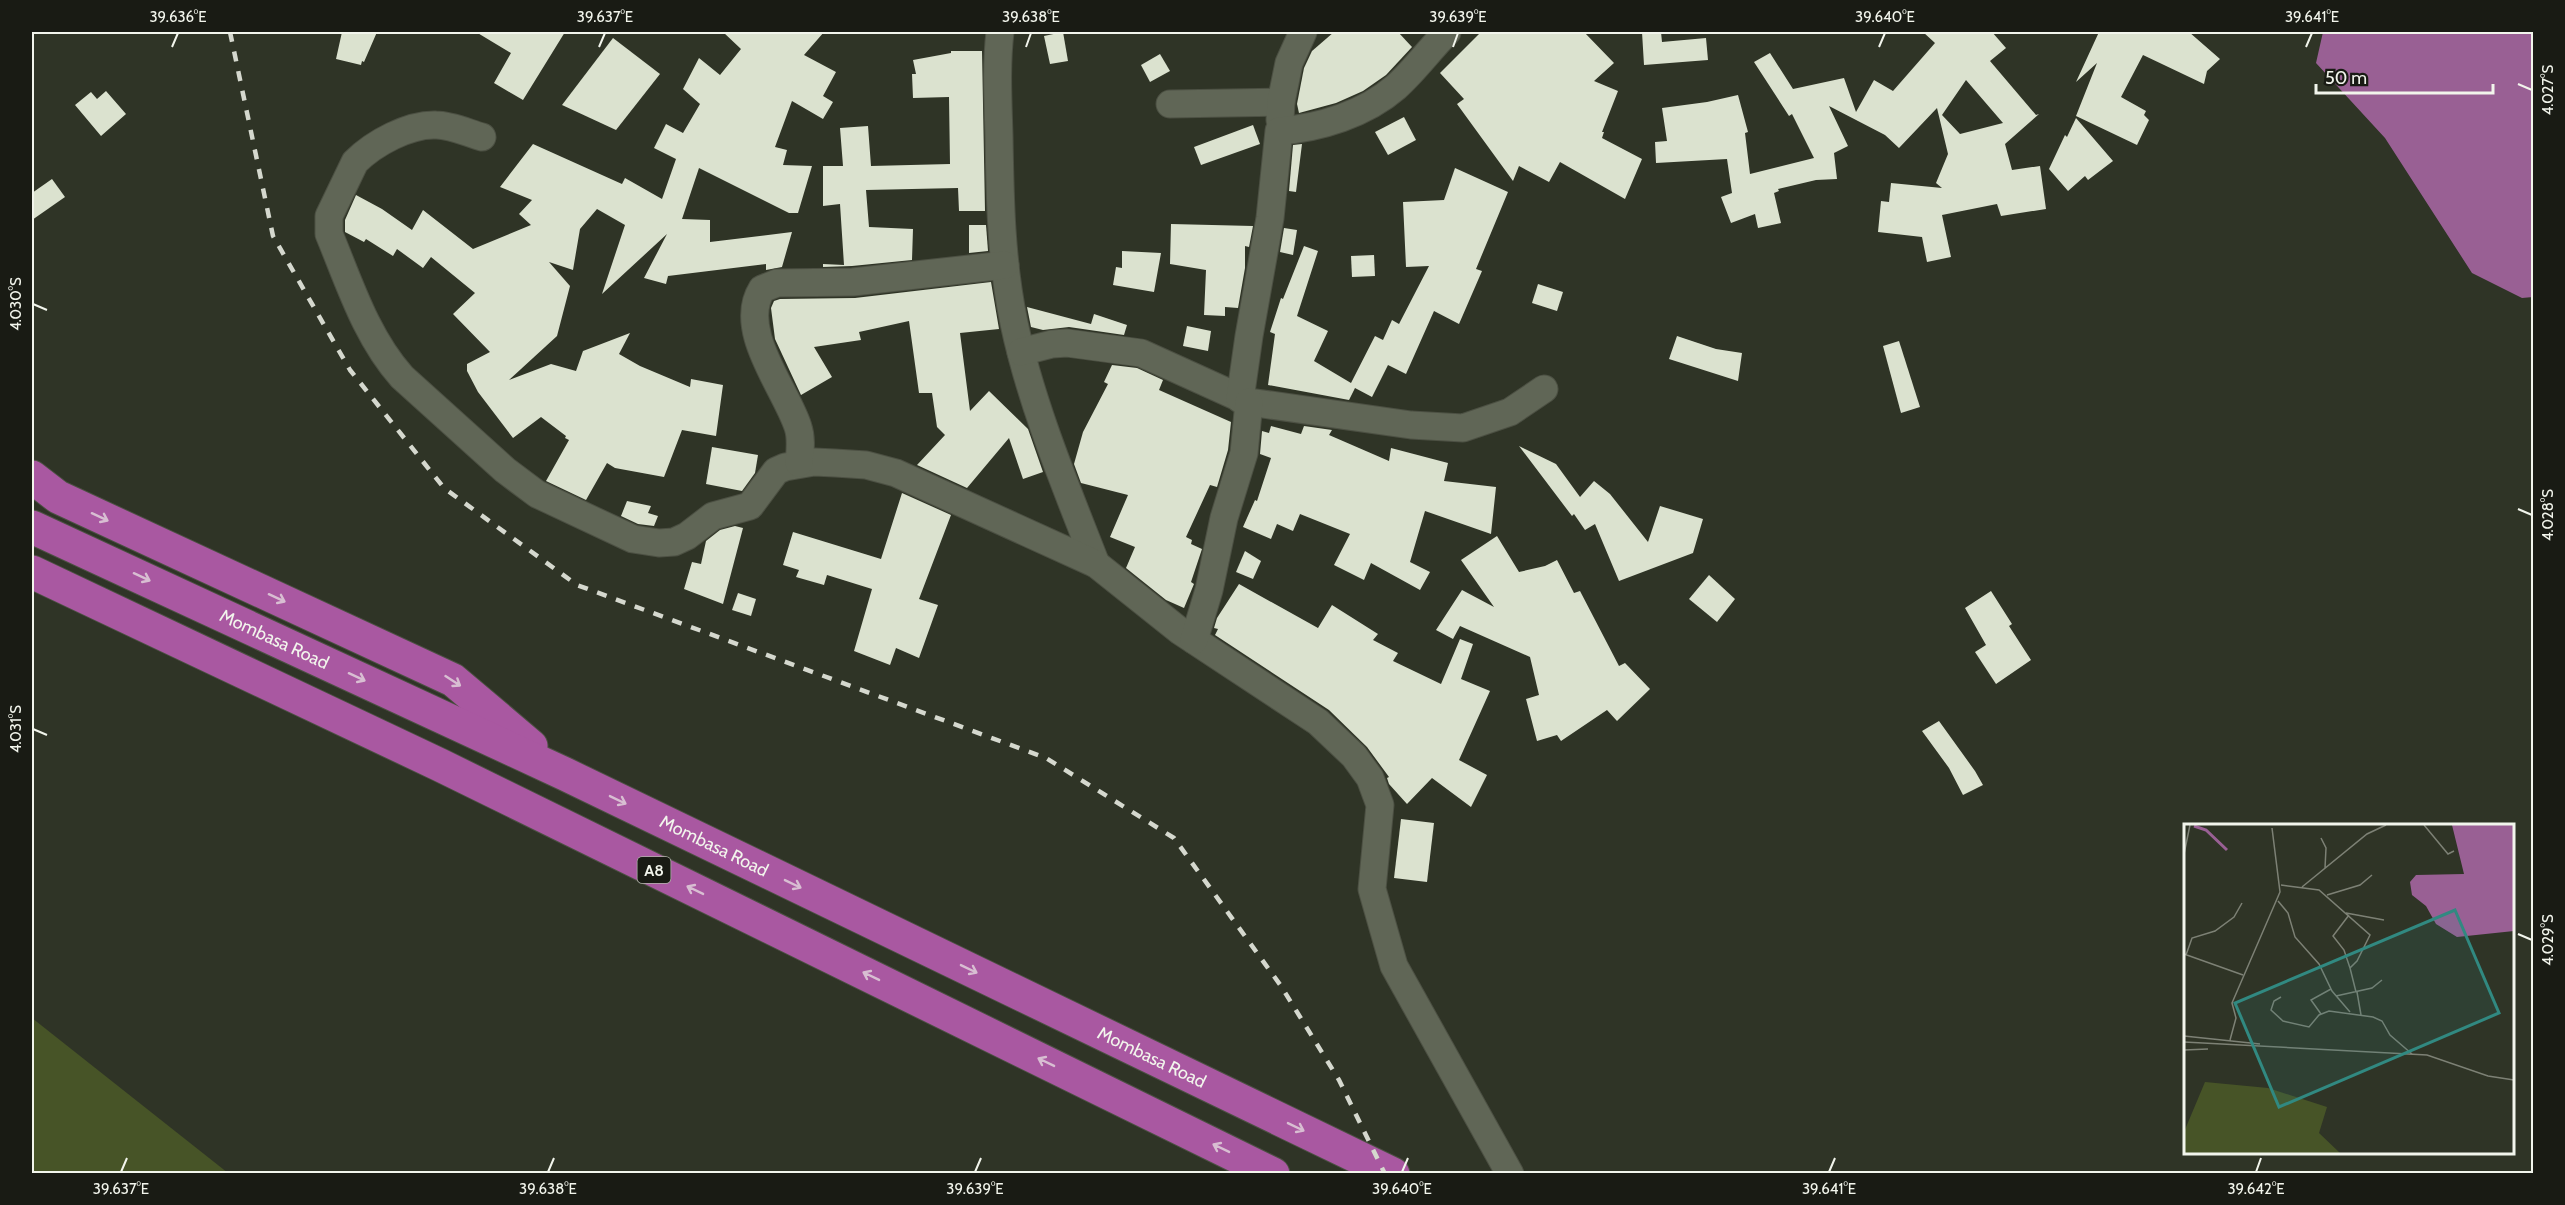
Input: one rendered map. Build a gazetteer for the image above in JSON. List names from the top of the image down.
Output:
{
  "streets": {
    "highway": ["Mombasa Road", "A8"]
  },
  "scale_bar": "50 m",
  "coordinates": [
    "39.636°E",
    "39.637°E",
    "39.638°E",
    "39.639°E",
    "39.640°E",
    "39.641°E",
    "4.027°S",
    "4.030°S",
    "4.028°S",
    "4.031°S",
    "4.029°S",
    "39.642°E"
  ]
}
